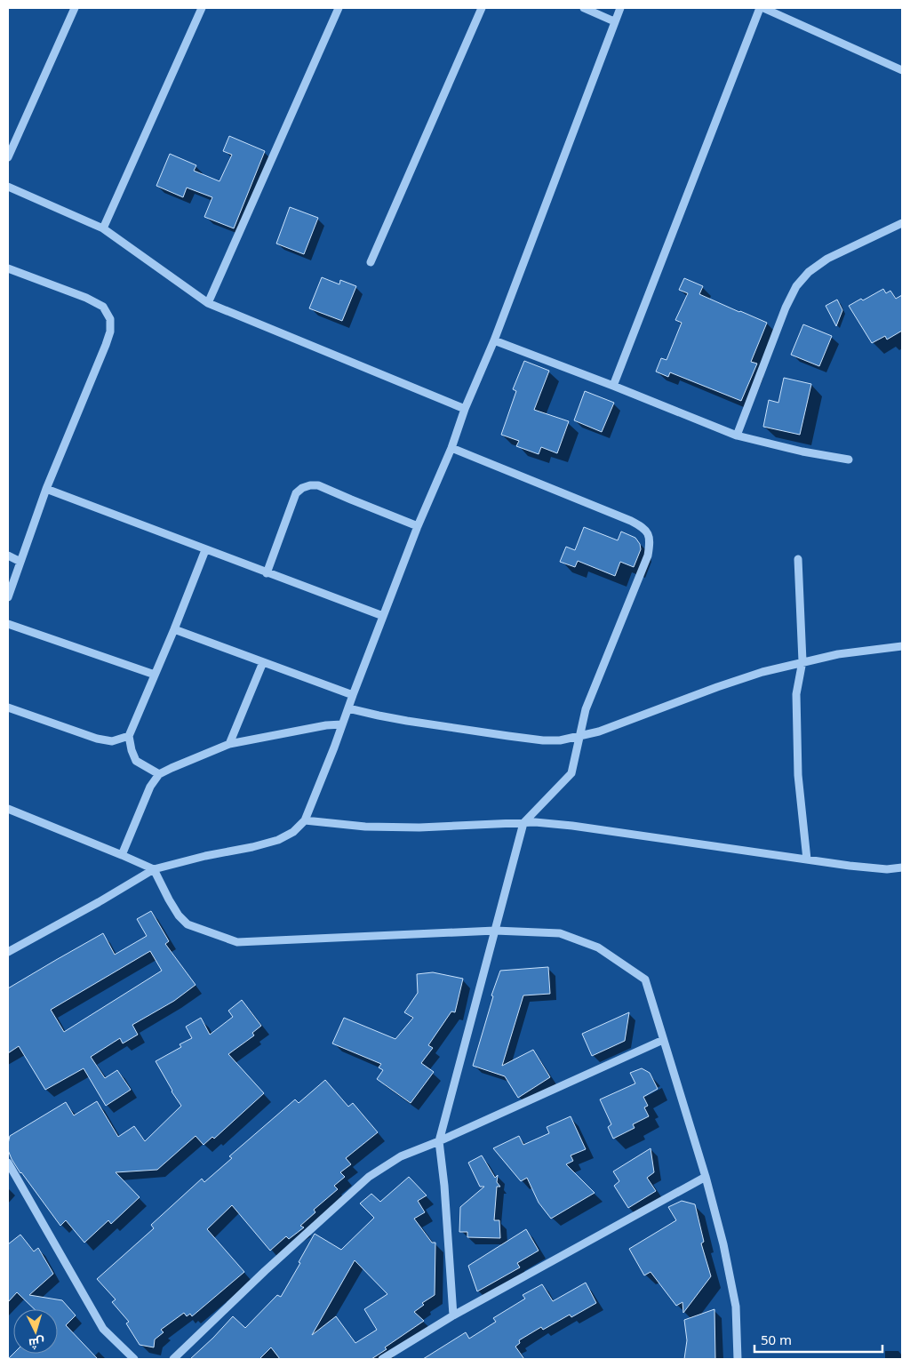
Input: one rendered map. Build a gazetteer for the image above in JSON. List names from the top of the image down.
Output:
{
  "scale_bar": "50 m",
  "north": "bottom"
}
